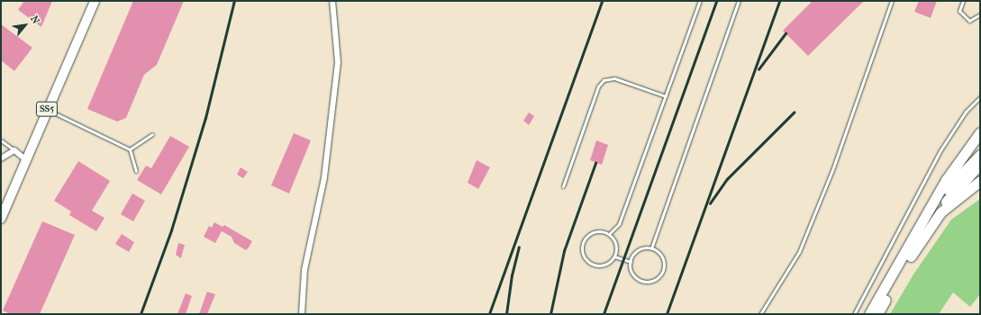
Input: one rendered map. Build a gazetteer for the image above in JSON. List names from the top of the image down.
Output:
{
  "streets": {
    "main road": ["SS5"]
  },
  "north": "top right"
}
